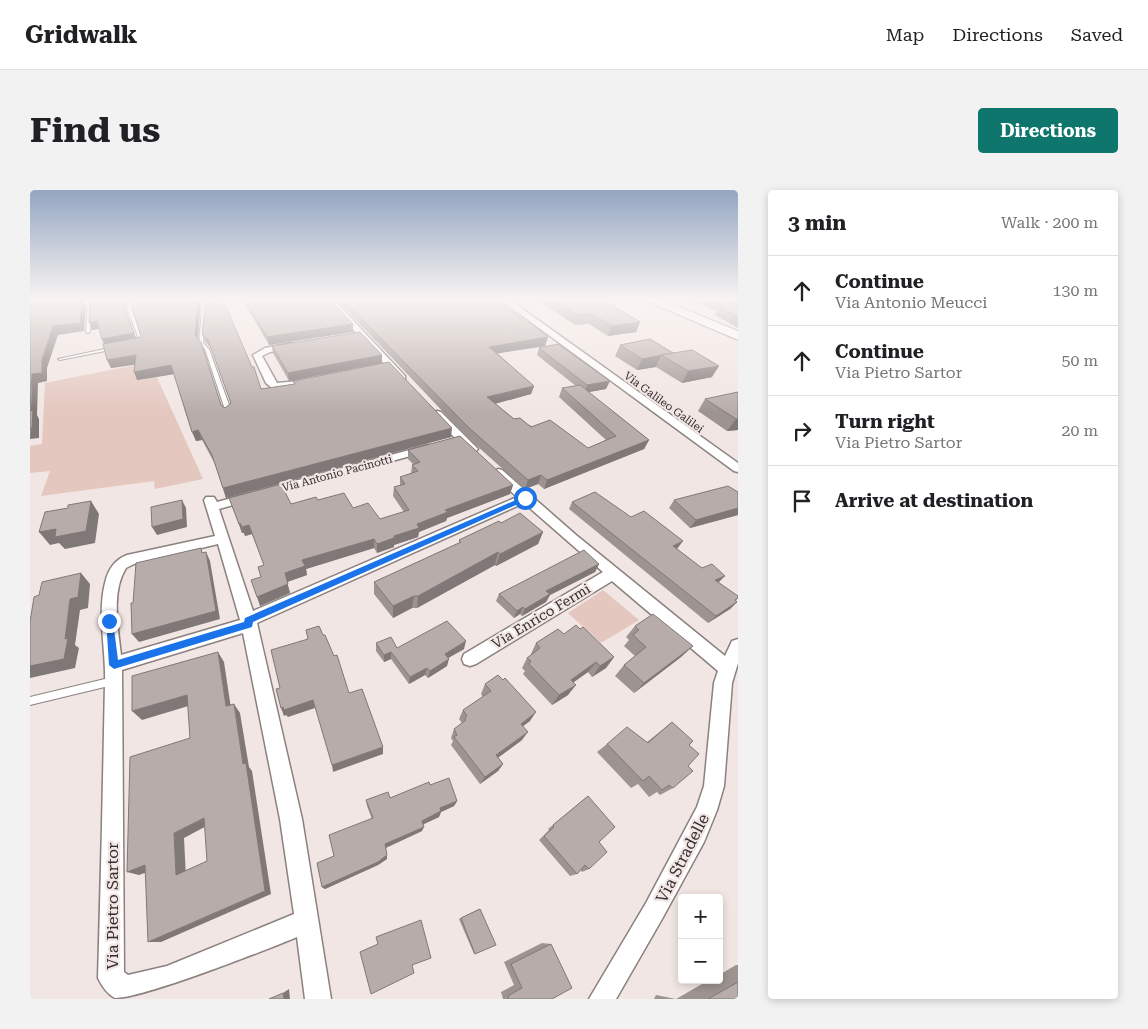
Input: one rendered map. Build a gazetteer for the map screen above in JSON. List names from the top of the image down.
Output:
{
  "streets": {
    "street": [
      "Via Galileo Galilei",
      "Via Antonio Pacinotti",
      "Via Enrico Fermi",
      "Via Stradelle",
      "Via Pietro Sartor"
    ]
  },
  "crossings": [
    ["Via Antonio Pacinotti", "Via Pietro Sartor"]
  ],
  "page": {
    "header": "Gridwalk",
    "nav": ["Map", "Directions", "Saved"],
    "buttons": "Directions",
    "title": "Find us",
    "heading": ["3 min", "Walk · 200 m"],
    "list": [
      ["Continue", "Via Antonio Meucci", "130 m"],
      ["Continue", "Via Pietro Sartor", "50 m"],
      ["Turn right", "Via Pietro Sartor", "20 m"],
      "Arrive at destination"
    ],
    "map_buttons": ["+", "−"]
  }
}
